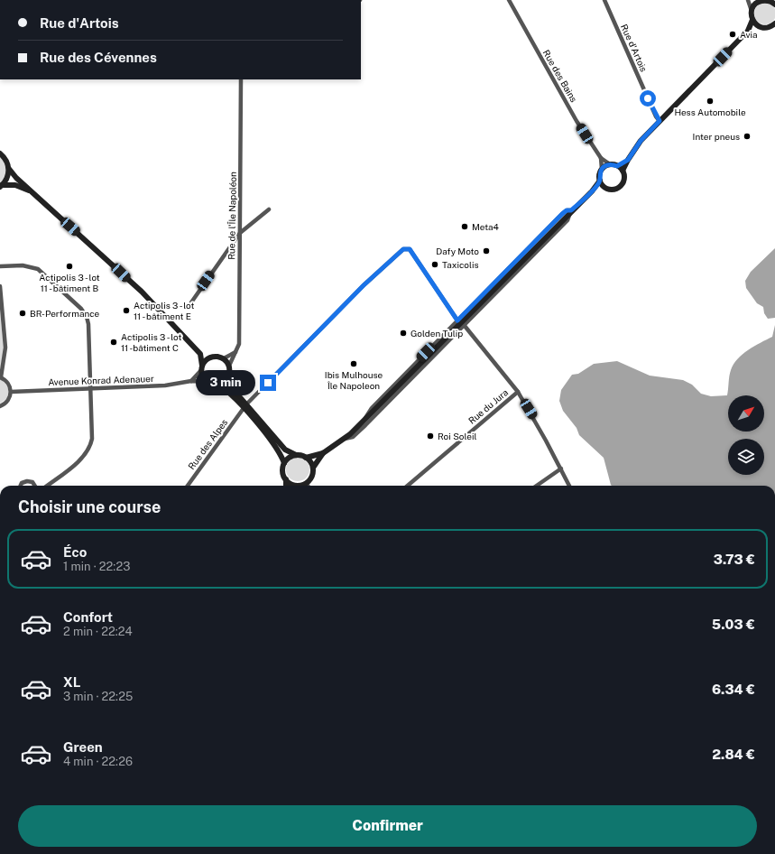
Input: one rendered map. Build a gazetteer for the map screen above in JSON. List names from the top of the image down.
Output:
{
  "streets": {
    "street": [
      "Rue d'Artois",
      "Rue des Bains",
      "Rue de l'Île Napoléon",
      "Avenue Konrad Adenauer",
      "Rue du Jura",
      "Rue des Alpes"
    ]
  },
  "crossings": [
    ["Rue de l'Île Napoléon", "Avenue Konrad Adenauer"]
  ],
  "places": [
    "Avia",
    "Hess Automobile",
    "Inter pneus",
    "Meta4",
    "Dafy Moto",
    "Taxicolis",
    "Actipolis 3 - lot 11 - bâtiment B",
    "Actipolis 3 - lot 11 - bâtiment E",
    "BR-Performance",
    "Golden Tulip",
    "Actipolis 3 - lot 11 -bâtiment C",
    "Ibis Mulhouse Île Napoleon",
    "Roi Soleil"
  ],
  "north": "top right",
  "page": {
    "banner": ["Rue d'Artois", "Rue des Cévennes"],
    "bubble": "3 min",
    "heading": "Choisir une course",
    "list": [
      {
        "name": "Éco",
        "note": "1 min · 22:23",
        "value": "3.73 €"
      },
      {
        "name": "Confort",
        "note": "2 min · 22:24",
        "value": "5.03 €"
      },
      {
        "name": "XL",
        "note": "3 min · 22:25",
        "value": "6.34 €"
      },
      {
        "name": "Green",
        "note": "4 min · 22:26",
        "value": "2.84 €"
      }
    ],
    "buttons": "Confirmer"
  }
}
